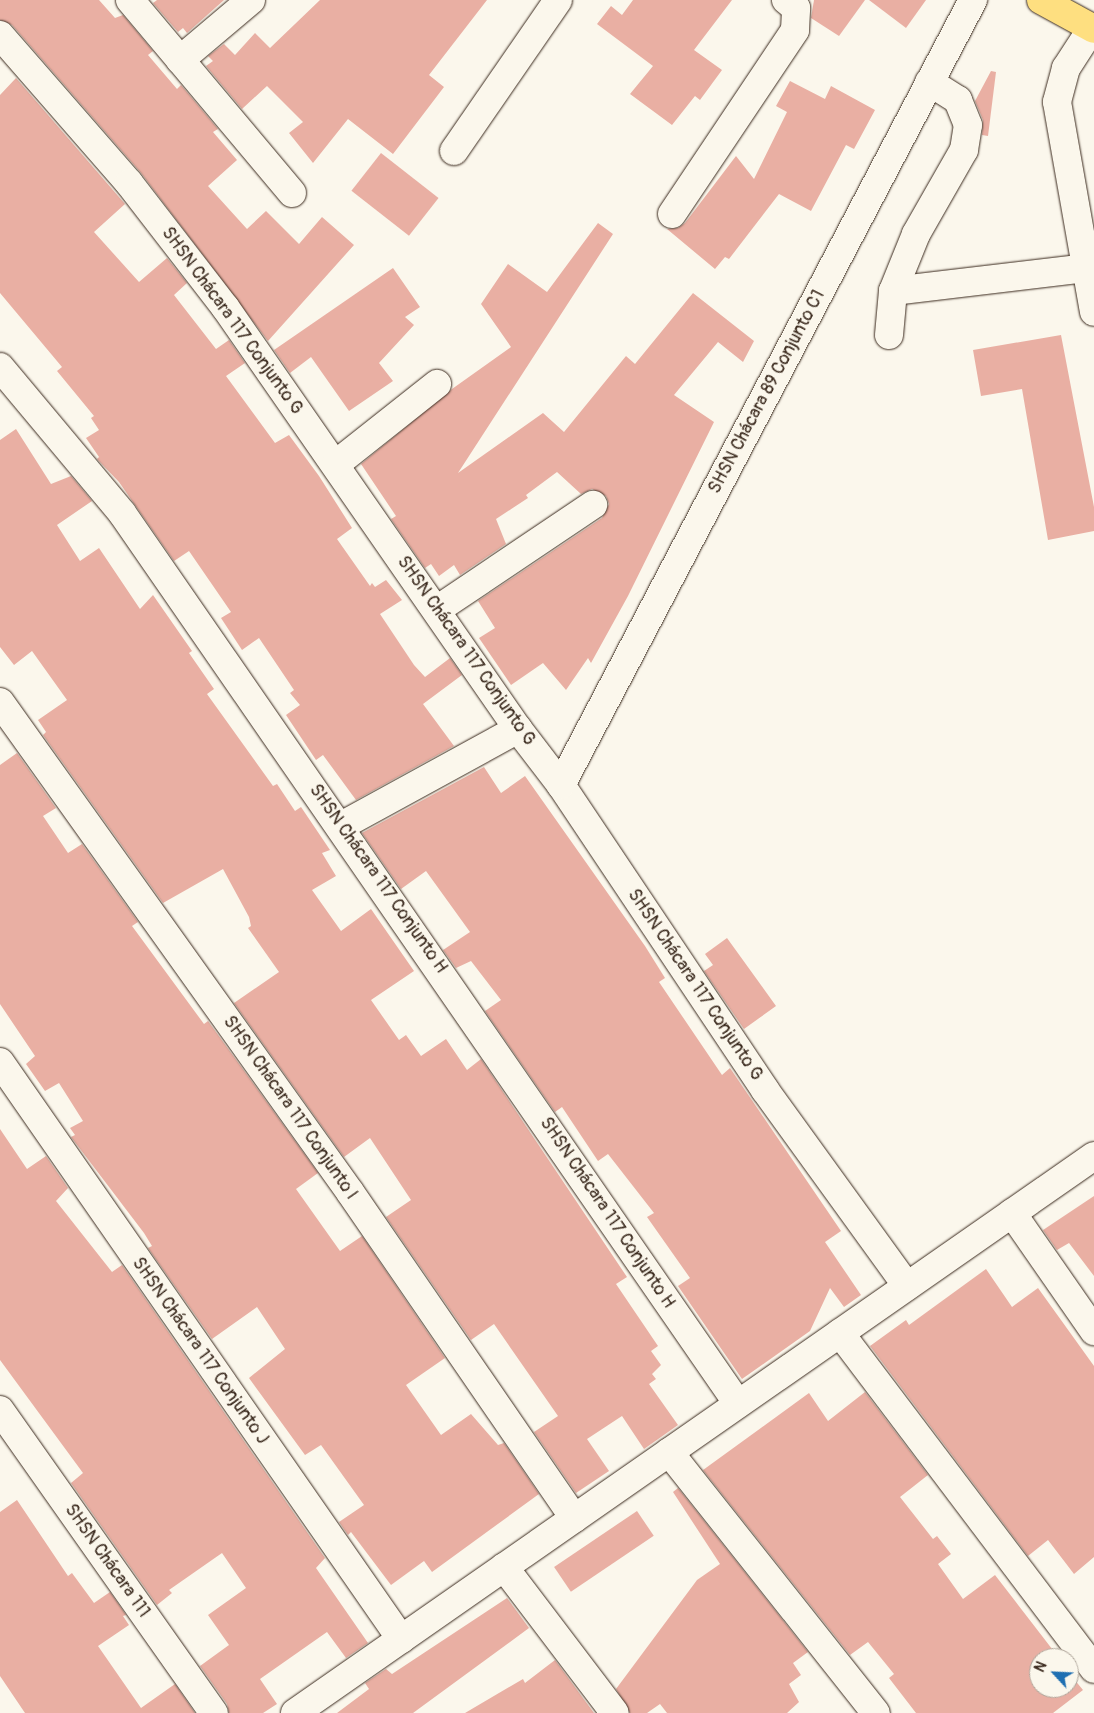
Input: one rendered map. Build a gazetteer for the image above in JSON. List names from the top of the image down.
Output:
{
  "streets": {
    "street": [
      "SHSN Chácara 117 Conjunto G",
      "SHSN Chácara 89 Conjunto C1",
      "SHSN Chácara 117 Conjunto H",
      "SHSN Chácara 117 Conjunto I",
      "SHSN Chácara 117 Conjunto J",
      "SHSN Chácara 111"
    ]
  },
  "crossings": [
    ["SHSN Chácara 117 Conjunto G", "SHSN Chácara 89 Conjunto C1"]
  ],
  "north": "top left"
}
